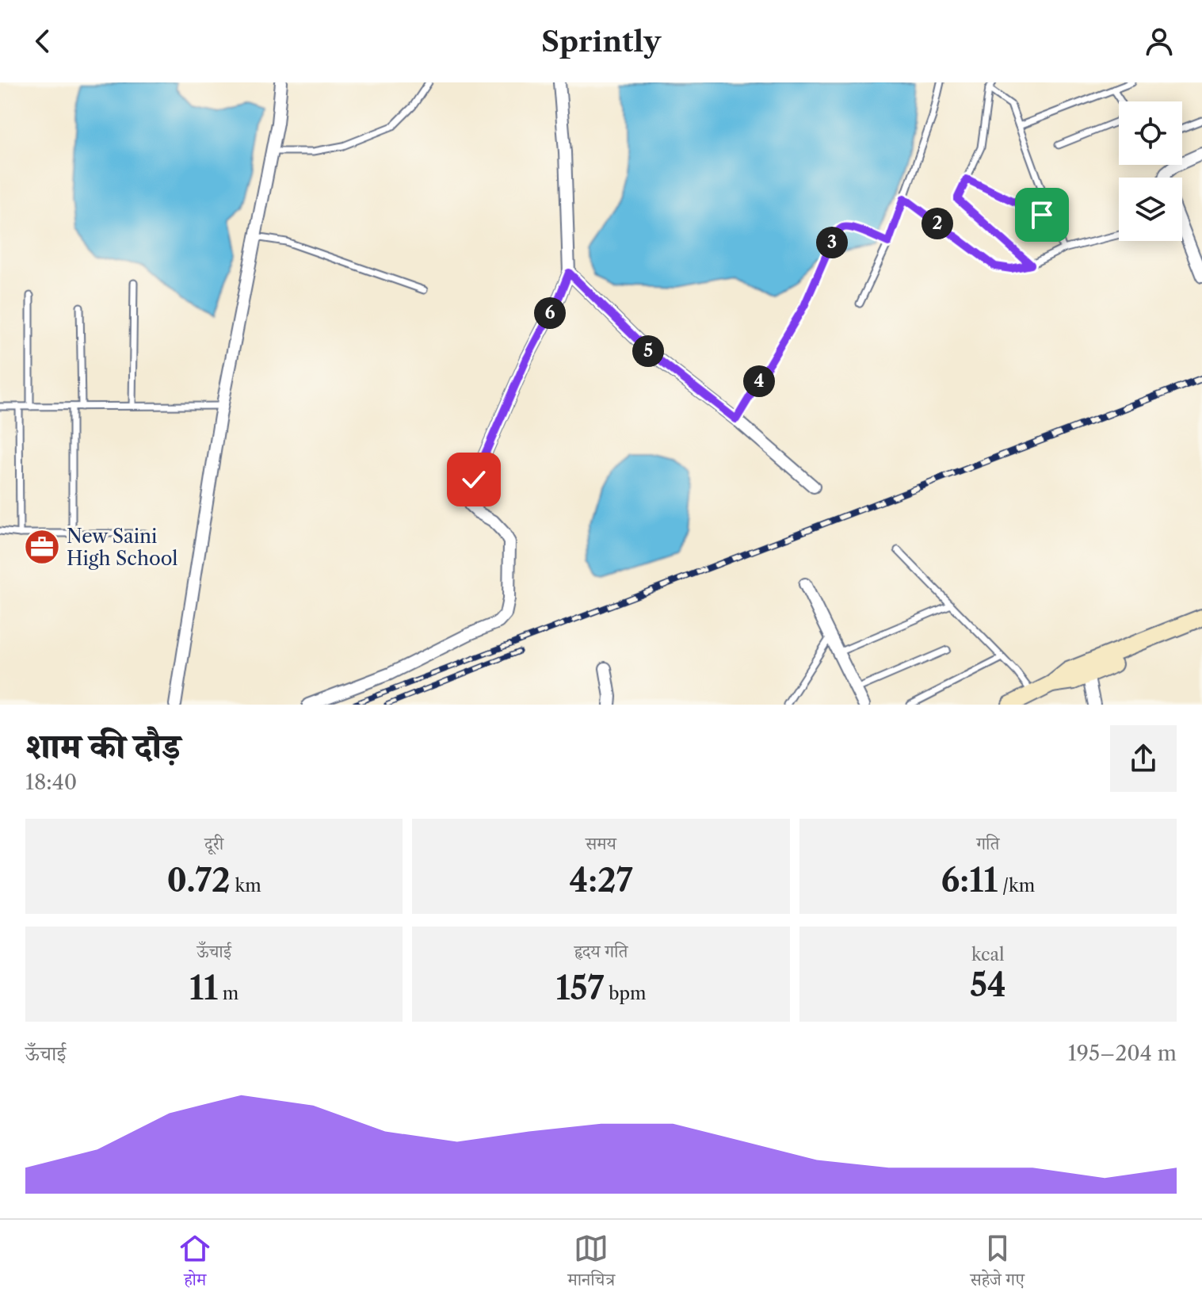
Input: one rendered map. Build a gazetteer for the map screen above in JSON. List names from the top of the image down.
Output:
{
  "places": {
    "office": ["New Saini High School"]
  },
  "page": {
    "header": "Sprintly",
    "pins": [
      "2",
      "3",
      "6",
      "5",
      "4"
    ],
    "heading": ["शाम की दौड़", "18:40"],
    "stats": [
      ["दूरी", "0.72 km"],
      ["समय", "4:27"],
      ["गति", "6:11 /km"],
      ["ऊँचाई", "11 m"],
      ["हृदय गति", "157 bpm"],
      ["kcal", "54"]
    ],
    "chart": ["ऊँचाई", "195–204 m"],
    "tabs": ["होम", "मानचित्र", "सहेजे गए"]
  }
}
